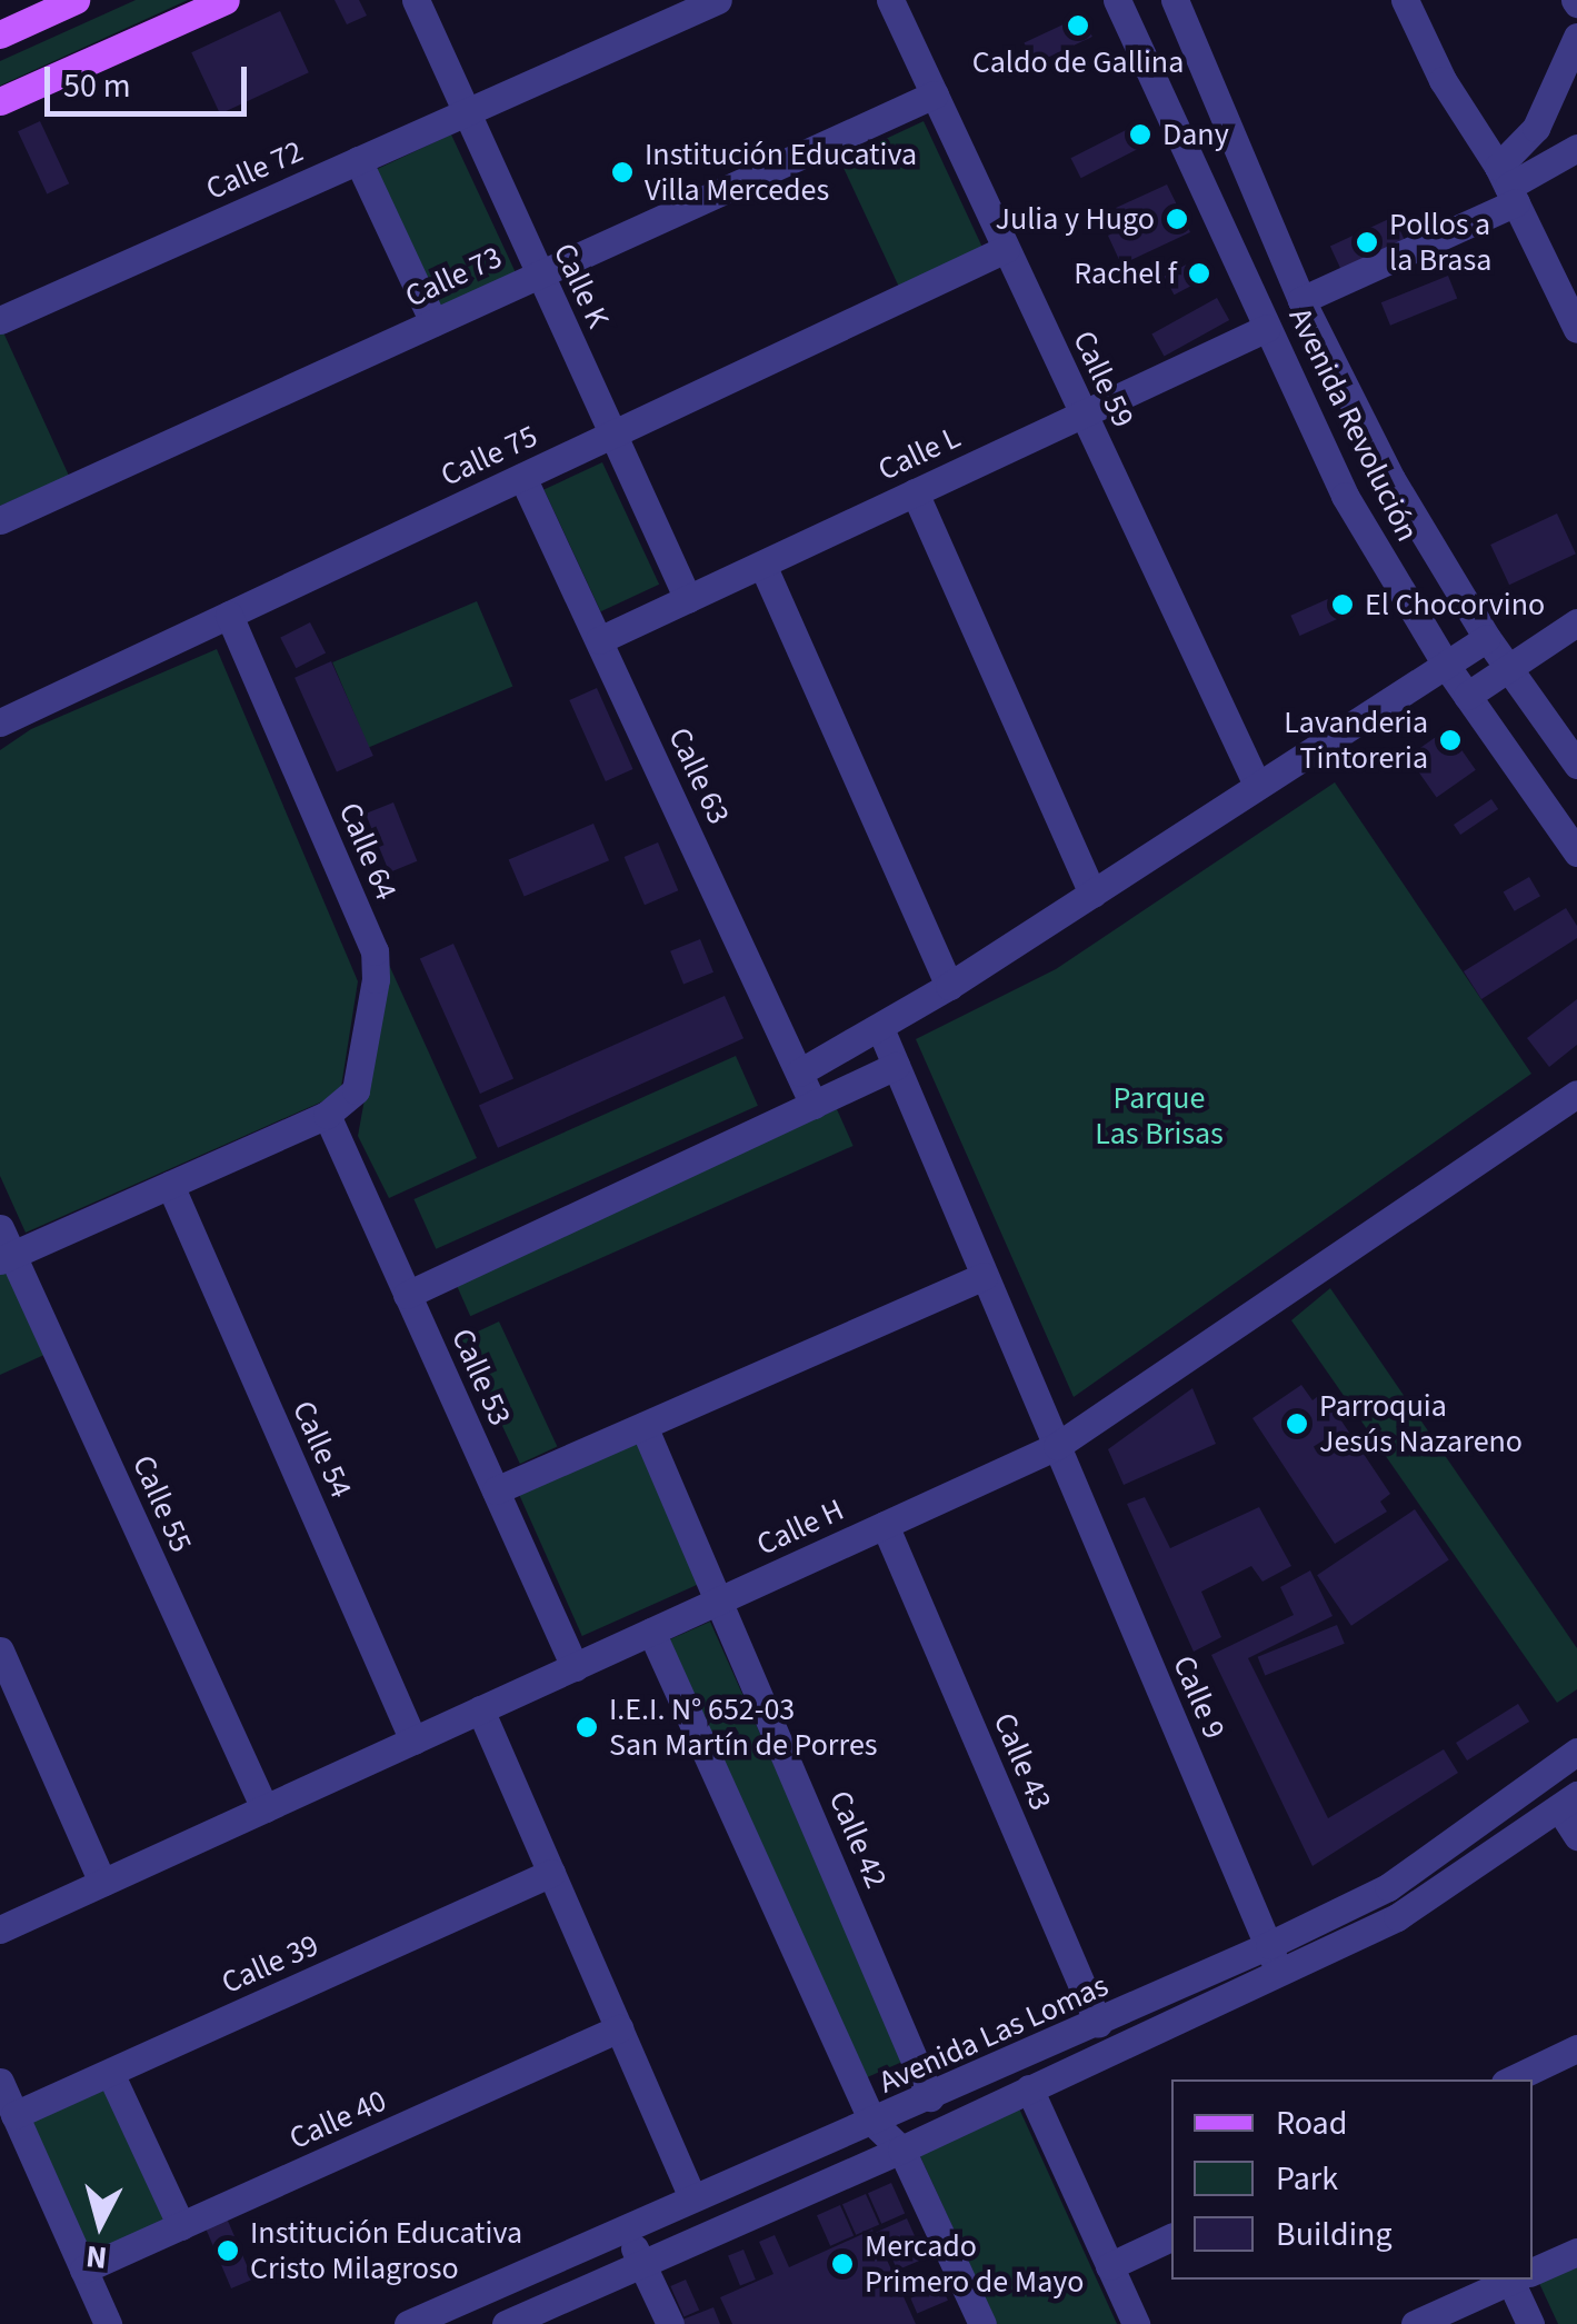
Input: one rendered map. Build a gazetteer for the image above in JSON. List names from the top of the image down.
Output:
{
  "streets": {
    "street": [
      "Calle 72",
      "Calle 73",
      "Calle K",
      "Calle 59",
      "Avenida Revolución",
      "Calle L",
      "Calle 75",
      "Calle 63",
      "Calle 64",
      "Calle 53",
      "Calle 54",
      "Calle 55",
      "Calle H",
      "Calle 9",
      "Calle 43",
      "Calle 42",
      "Calle 39",
      "Avenida Las Lomas",
      "Calle 40"
    ]
  },
  "crossings": [
    ["Calle 72", "Calle K"],
    ["Calle 73", "Calle K"],
    ["Calle 73", "Calle 59"],
    ["Calle K", "Calle L"],
    ["Calle K", "Calle 75"],
    ["Calle 59", "Calle L"],
    ["Calle 59", "Calle 75"],
    ["Avenida Revolución", "Calle L"],
    ["Calle L", "Calle 63"],
    ["Calle 75", "Calle 63"],
    ["Calle 75", "Calle 64"],
    ["Calle 64", "Calle 53"],
    ["Calle 53", "Calle H"],
    ["Calle 54", "Calle H"],
    ["Calle 55", "Calle H"],
    ["Calle H", "Calle 9"],
    ["Calle H", "Calle 43"],
    ["Calle H", "Calle 42"],
    ["Calle 9", "Avenida Las Lomas"],
    ["Calle 43", "Avenida Las Lomas"],
    ["Calle 42", "Avenida Las Lomas"]
  ],
  "parks": ["Parque Las Brisas"],
  "places": [
    "Caldo de Gallina",
    "Dany",
    "Institución Educativa Villa Mercedes",
    "Julia y Hugo",
    "Pollos a la Brasa",
    "Rachel f",
    "El Chocorvino",
    "Lavanderia Tintoreria",
    "Parroquia Jesús Nazareno",
    "I.E.I. N° 652-03 San Martín de Porres",
    "Institución Educativa Cristo Milagroso",
    "Mercado Primero de Mayo"
  ],
  "legend": ["Road", "Park", "Building"],
  "scale_bar": "50 m",
  "north": "bottom"
}
